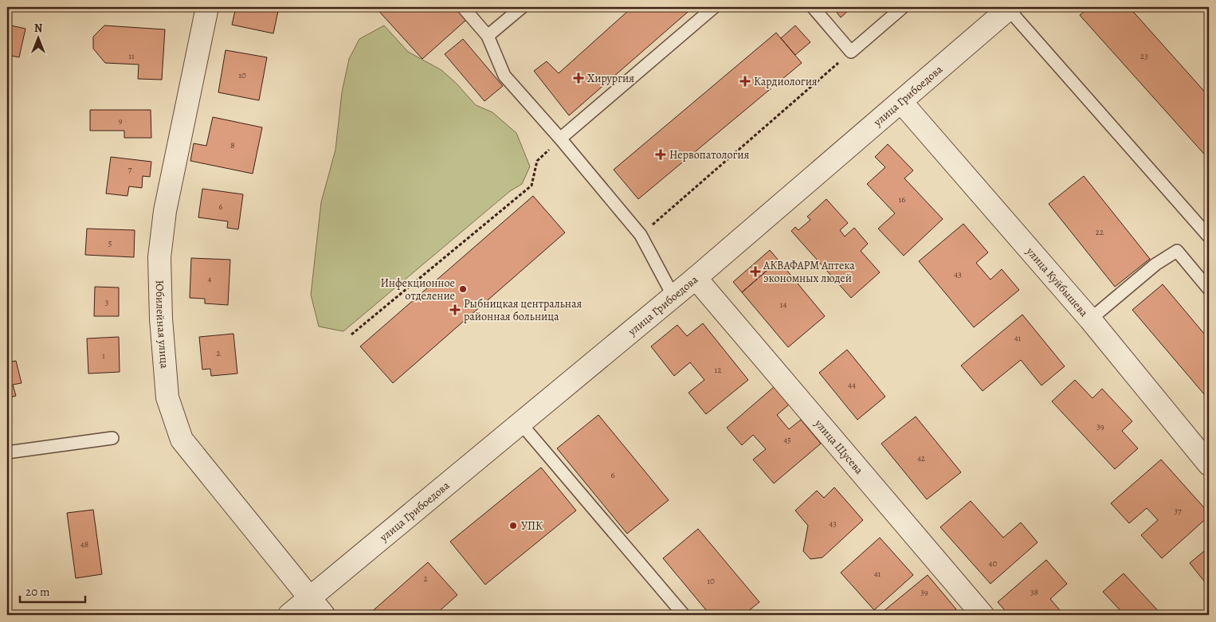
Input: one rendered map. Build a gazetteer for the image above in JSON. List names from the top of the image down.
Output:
{
  "streets": {
    "street": [
      "улица Грибоедова",
      "улица Куйбышева",
      "Юбилейная улица",
      "улица Щусева"
    ]
  },
  "crossings": [
    ["улица Грибоедова", "улица Куйбышева"],
    ["улица Грибоедова", "Юбилейная улица"],
    ["улица Грибоедова", "улица Щусева"]
  ],
  "places": {
    "health": [
      "Хирургия",
      "Кардиология",
      "Нервопатология",
      "АКВАФАРМ Аптека экономных людей",
      "Рыбницкая центральная районная больница"
    ],
    "other": ["Инфекционное отделение", "УПК"]
  },
  "house_numbers": [
    "11",
    "23",
    "10",
    "9",
    "8",
    "7",
    "16",
    "6",
    "22",
    "5",
    "43",
    "4",
    "3",
    "14",
    "41",
    "2",
    "1",
    "12",
    "44",
    "39",
    "45",
    "42",
    "6",
    "37",
    "43",
    "48",
    "40",
    "41",
    "2",
    "10",
    "39",
    "38"
  ],
  "scale_bar": "20 m",
  "north": "top"
}
